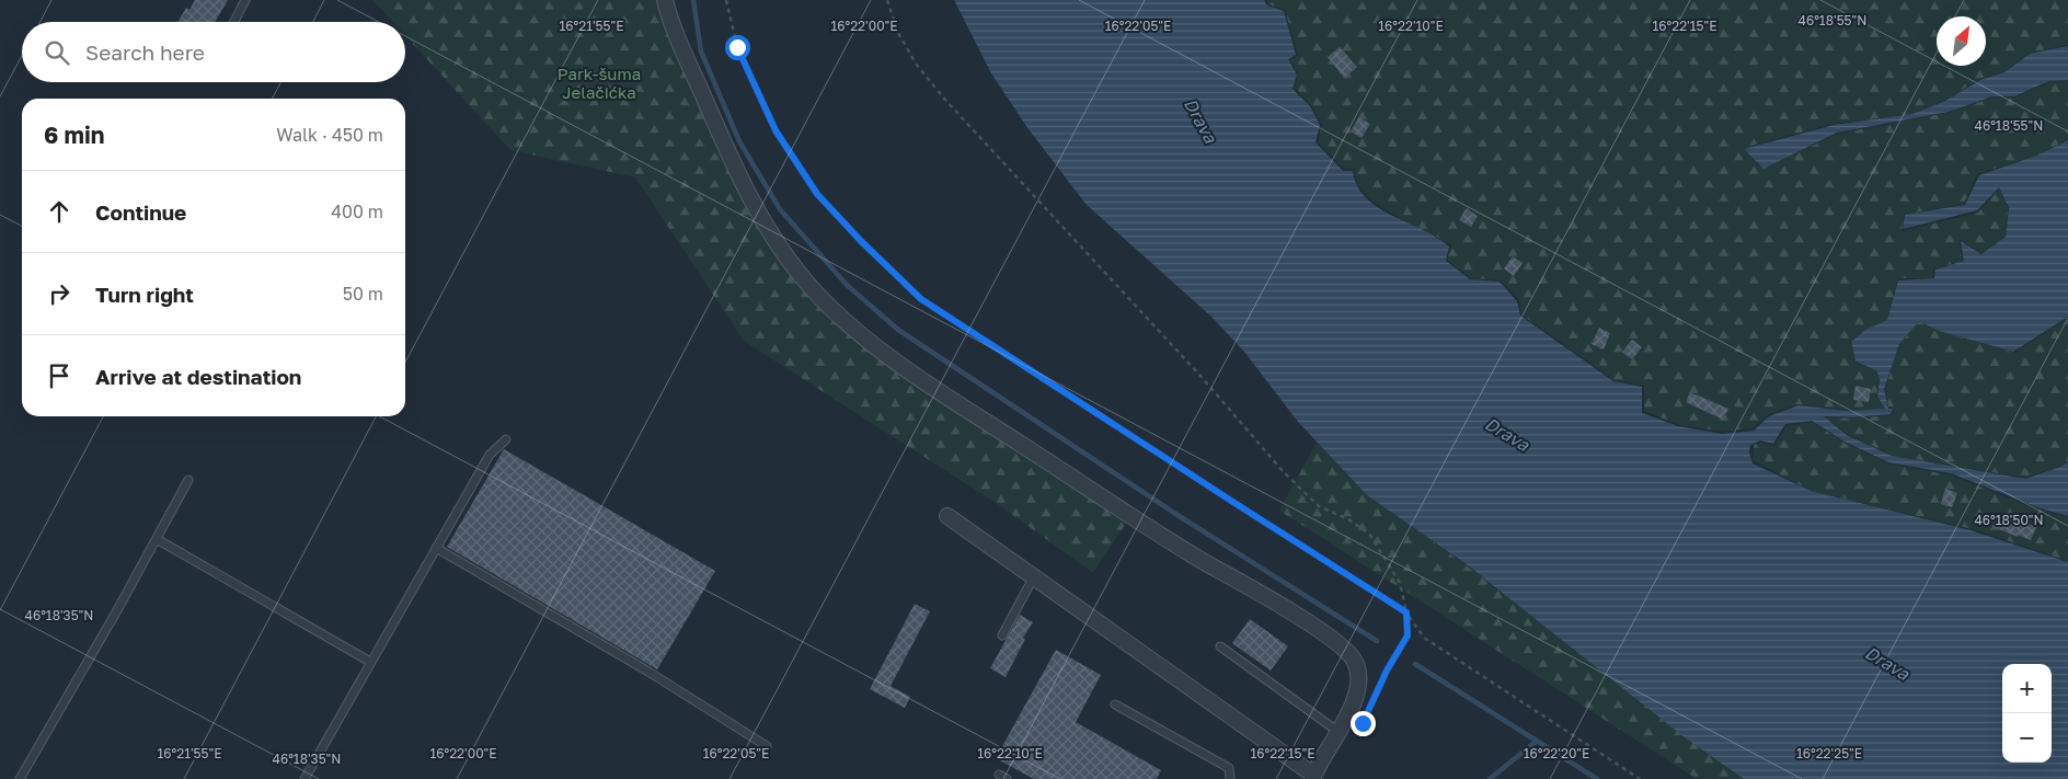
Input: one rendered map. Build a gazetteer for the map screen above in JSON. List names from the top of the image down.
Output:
{
  "water": ["Drava"],
  "parks": ["Park-šuma Jelačićka"],
  "north": "top right",
  "page": {
    "search": "Search here",
    "heading": ["6 min", "Walk · 450 m"],
    "list": [
      ["Continue", "400 m"],
      ["Turn right", "50 m"],
      "Arrive at destination"
    ],
    "map_buttons": ["+", "−"]
  },
  "coordinates": [
    "46°18'55\"N",
    "16°21'55\"E",
    "16°22'00\"E",
    "16°22'05\"E",
    "16°22'10\"E",
    "16°22'15\"E",
    "46°18'50\"N",
    "46°18'35\"N",
    "16°22'20\"E",
    "16°22'25\"E"
  ]
}
